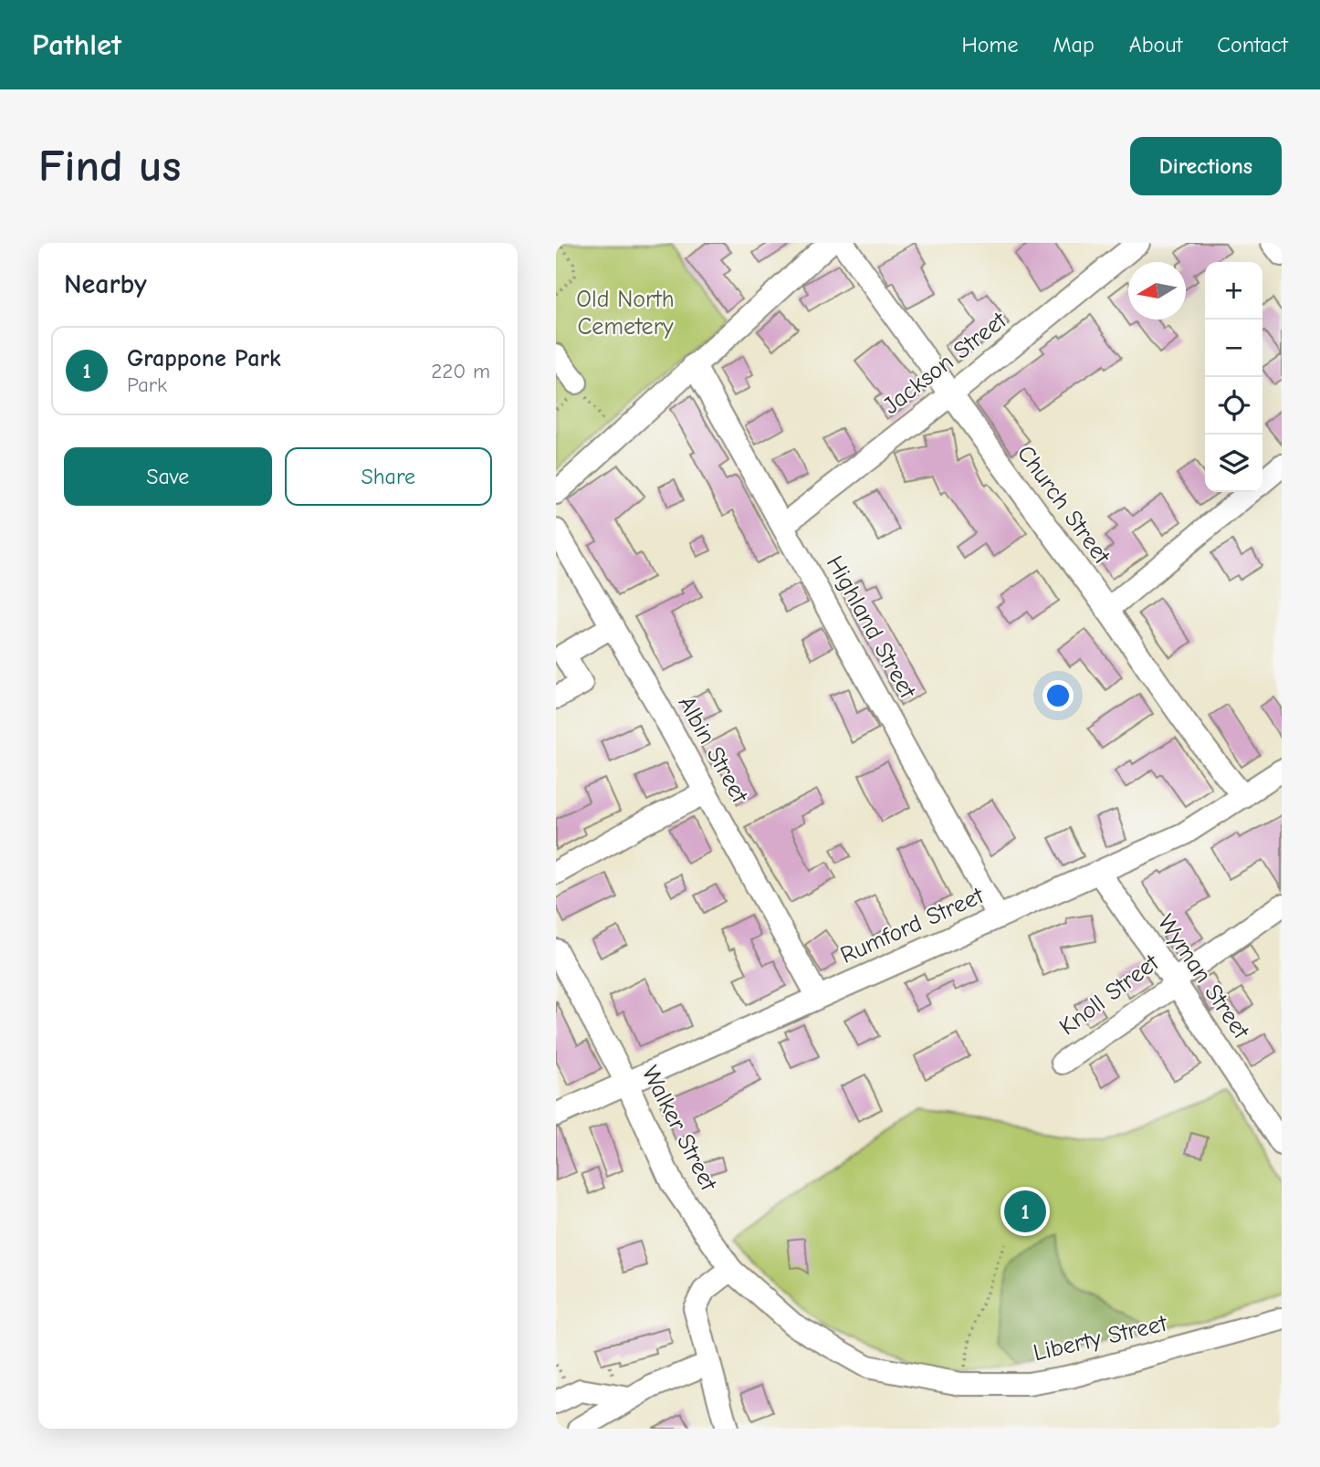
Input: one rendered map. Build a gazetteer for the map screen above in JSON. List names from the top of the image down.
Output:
{
  "streets": {
    "street": [
      "Jackson Street",
      "Church Street",
      "Highland Street",
      "Albin Street",
      "Rumford Street",
      "Wyman Street",
      "Knoll Street",
      "Walker Street",
      "Liberty Street"
    ]
  },
  "crossings": [
    ["Jackson Street", "Church Street"],
    ["Jackson Street", "Highland Street"],
    ["Church Street", "Rumford Street"],
    ["Highland Street", "Rumford Street"],
    ["Albin Street", "Rumford Street"],
    ["Rumford Street", "Wyman Street"],
    ["Rumford Street", "Walker Street"],
    ["Wyman Street", "Knoll Street"],
    ["Walker Street", "Liberty Street"]
  ],
  "parks": ["Old North Cemetery"],
  "north": "left",
  "page": {
    "header": "Pathlet",
    "nav": [
      "Home",
      "Map",
      "About",
      "Contact"
    ],
    "buttons": [
      "Directions",
      ["Save", "Share"]
    ],
    "title": "Find us",
    "heading": "Nearby",
    "map_buttons": ["+", "−"],
    "list": [
      {
        "mark": "1",
        "name": "Grappone Park",
        "note": "Park",
        "value": "220 m"
      }
    ],
    "pins": "1"
  }
}
